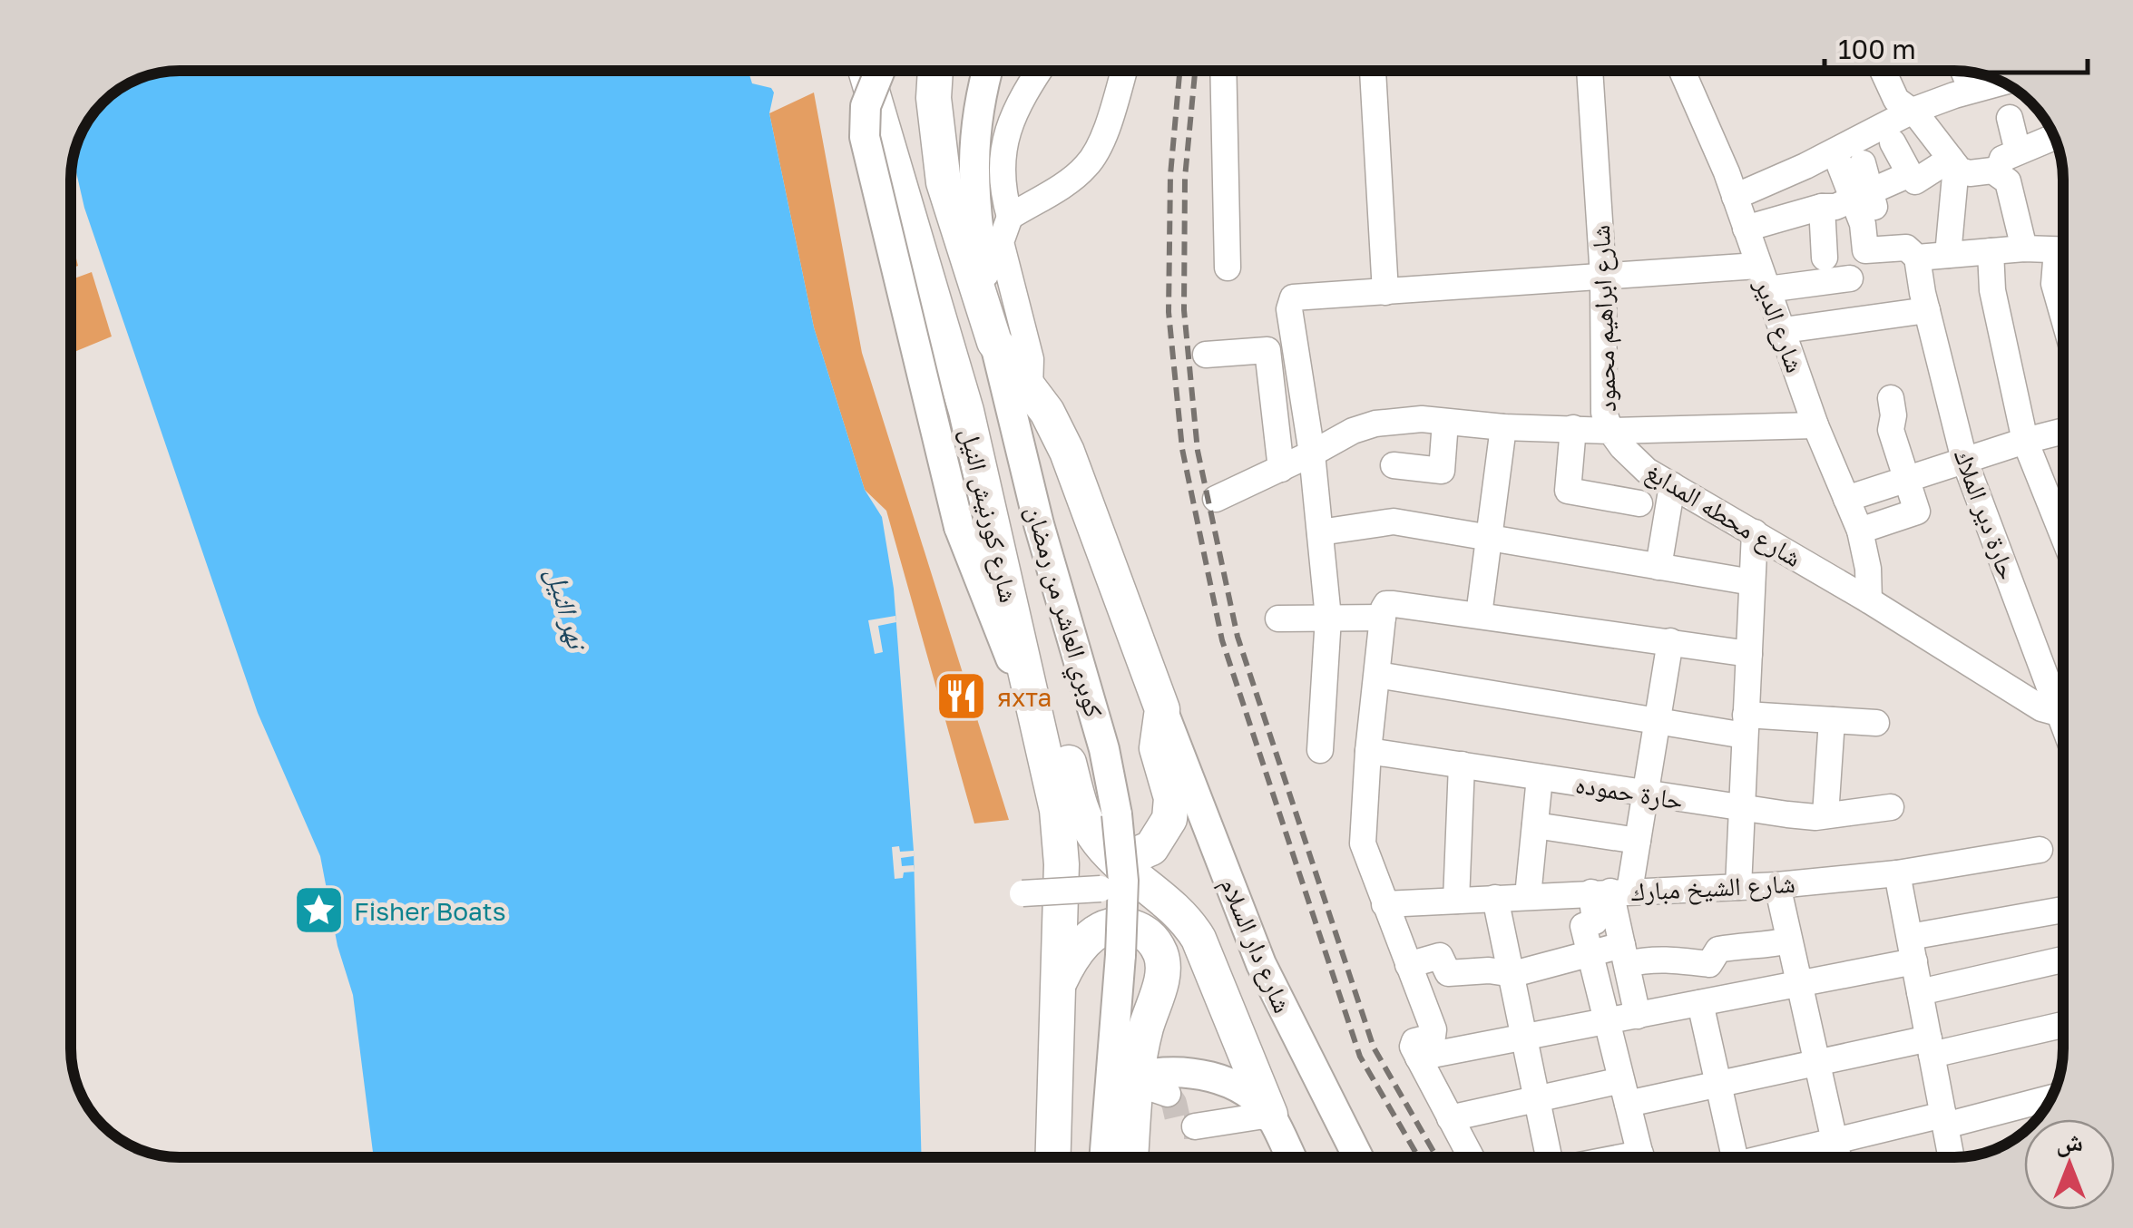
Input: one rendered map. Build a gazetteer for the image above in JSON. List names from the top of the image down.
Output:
{
  "streets": {
    "highway": ["شارع كورنيش النيل"],
    "main road": ["كوبري العاشر من رمضان", "شارع دار السلام"],
    "street": [
      "شارع ابراهيم محمود",
      "شارع الدير",
      "شارع محطه المدابغ",
      "حارة دير الملاك",
      "حارة حموده",
      "شارع الشيخ مبارك"
    ]
  },
  "crossings": [
    ["شارع ابراهيم محمود", "شارع الدير"],
    ["شارع ابراهيم محمود", "شارع محطه المدابغ"],
    ["شارع الدير", "شارع محطه المدابغ"]
  ],
  "water": ["نهر النيل"],
  "places": {
    "restaurant": ["яхта"],
    "place": ["Fisher Boats"]
  },
  "scale_bar": "100 m",
  "north": "top"
}
